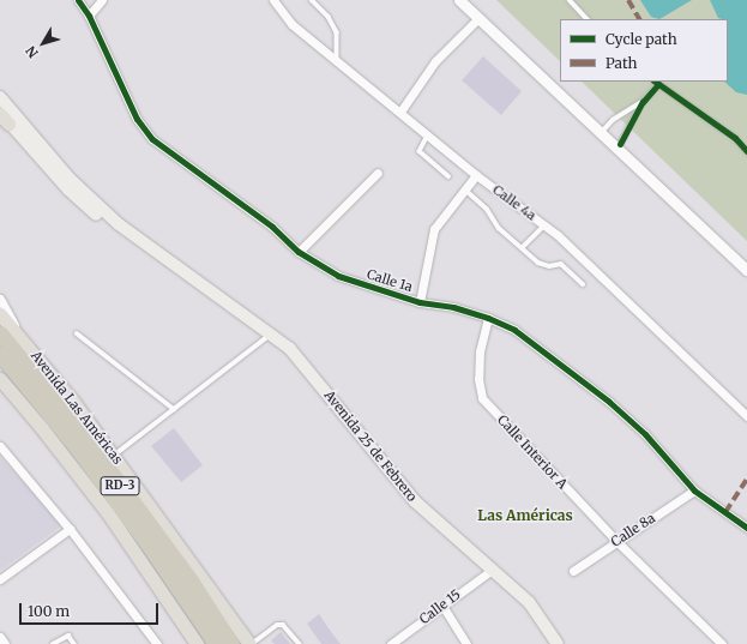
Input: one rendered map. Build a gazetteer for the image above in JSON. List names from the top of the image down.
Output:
{
  "streets": {
    "highway": ["RD-3"],
    "main road": ["Avenida Las Américas", "Avenida 25 de Febrero"],
    "street": [
      "Calle 4a",
      "Calle 1a",
      "Calle Interior A",
      "Calle 8a",
      "Calle 15"
    ]
  },
  "crossings": [
    ["Calle 1a", "Calle Interior A"],
    ["Calle 1a", "Calle 8a"],
    ["Avenida 25 de Febrero", "Calle 15"],
    ["Calle Interior A", "Calle 8a"]
  ],
  "districts": ["Las Américas"],
  "legend": ["Cycle path", "Path"],
  "scale_bar": "100 m",
  "north": "bottom left"
}
